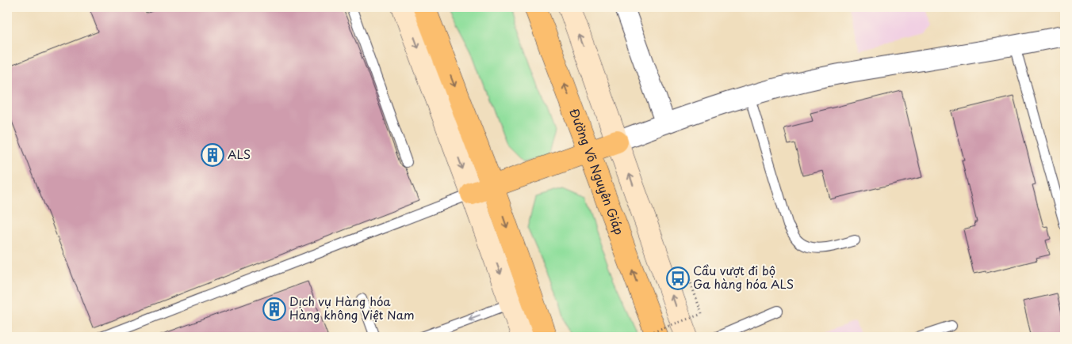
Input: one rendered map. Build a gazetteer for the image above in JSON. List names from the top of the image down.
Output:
{
  "streets": {
    "highway": ["Đường Võ Nguyên Giáp"]
  },
  "places": {
    "building": ["ALS", "Dịch vụ Hàng hóa Hàng không Việt Nam"],
    "bus stop": ["Cầu vượt đi bộ Ga hàng hóa ALS"]
  }
}
